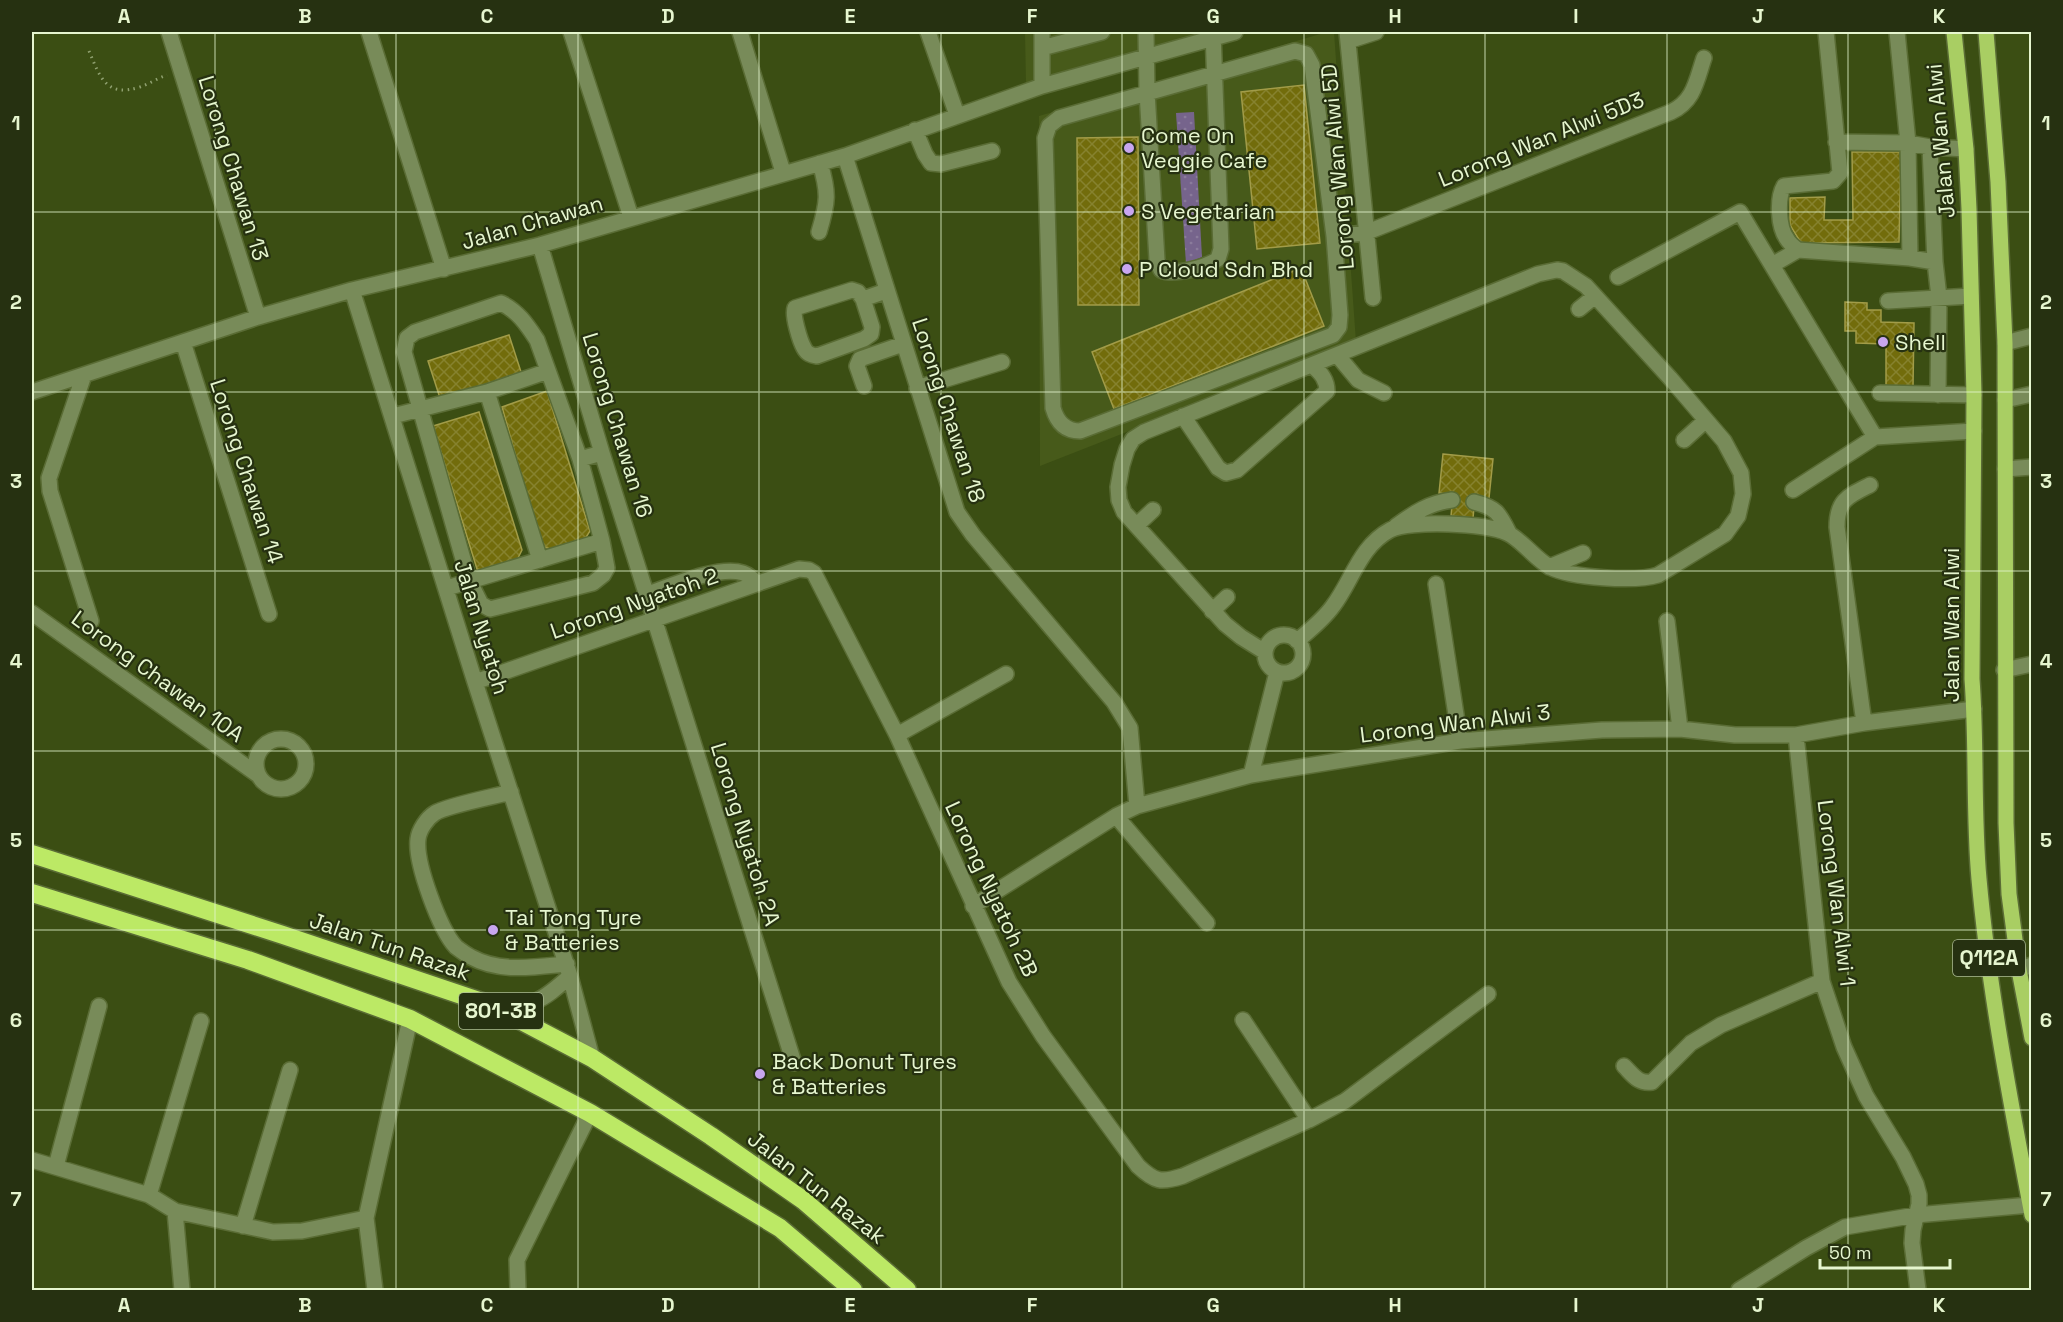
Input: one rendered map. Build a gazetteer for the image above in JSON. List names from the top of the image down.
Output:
{
  "streets": {
    "highway": ["Jalan Tun Razak", "801-3B"],
    "main road": ["Jalan Wan Alwi", "Q112A"],
    "street": [
      "Lorong Wan Alwi 5D3",
      "Lorong Wan Alwi 5D",
      "Lorong Chawan 13",
      "Jalan Chawan",
      "Lorong Chawan 18",
      "Lorong Chawan 16",
      "Lorong Chawan 14",
      "Lorong Nyatoh 2",
      "Jalan Nyatoh",
      "Lorong Chawan 10A",
      "Lorong Wan Alwi 3",
      "Lorong Nyatoh 2A",
      "Lorong Nyatoh 2B",
      "Lorong Wan Alwi 1"
    ]
  },
  "crossings": [
    ["Lorong Wan Alwi 5D3", "Lorong Wan Alwi 5D"],
    ["Jalan Wan Alwi", "Lorong Wan Alwi 3"],
    ["Lorong Chawan 13", "Jalan Chawan"],
    ["Jalan Chawan", "Lorong Chawan 18"],
    ["Jalan Chawan", "Lorong Chawan 16"],
    ["Jalan Chawan", "Lorong Chawan 14"],
    ["Jalan Chawan", "Jalan Nyatoh"],
    ["Lorong Chawan 18", "Lorong Wan Alwi 3"],
    ["Lorong Chawan 16", "Lorong Nyatoh 2"],
    ["Lorong Chawan 16", "Lorong Nyatoh 2A"],
    ["Lorong Nyatoh 2", "Jalan Nyatoh"],
    ["Lorong Nyatoh 2", "Lorong Nyatoh 2A"],
    ["Lorong Nyatoh 2", "Lorong Nyatoh 2B"],
    ["Jalan Nyatoh", "Jalan Tun Razak"],
    ["Lorong Wan Alwi 3", "Lorong Nyatoh 2B"],
    ["Lorong Wan Alwi 3", "Lorong Wan Alwi 1"]
  ],
  "places": [
    "Come On Veggie Cafe",
    "S Vegetarian",
    "P Cloud Sdn Bhd",
    "Shell",
    "Tai Tong Tyre & Batteries",
    "Back Donut Tyres & Batteries"
  ],
  "scale_bar": "50 m",
  "grid": {
    "columns": [
      "A",
      "B",
      "C",
      "D",
      "E",
      "F",
      "G",
      "H",
      "I",
      "J",
      "K"
    ],
    "rows": [
      "1",
      "2",
      "3",
      "4",
      "5",
      "6",
      "7"
    ]
  }
}
